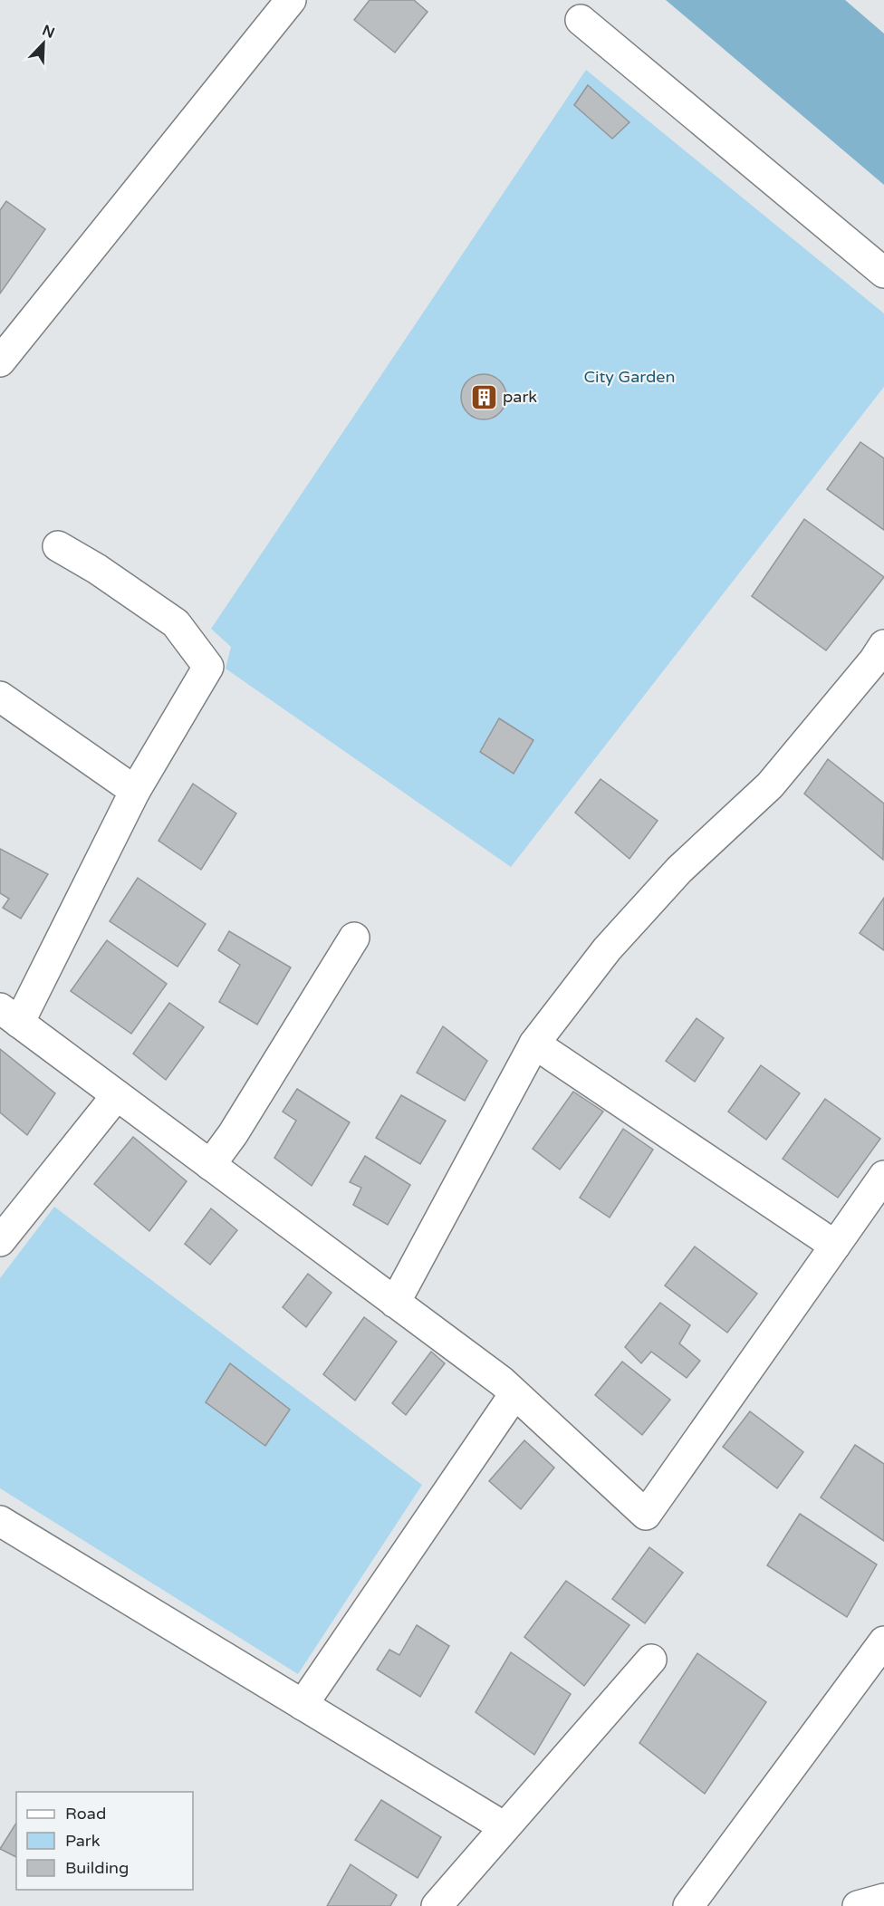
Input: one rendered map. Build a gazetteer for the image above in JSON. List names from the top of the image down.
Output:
{
  "parks": ["City Garden"],
  "places": {
    "building": ["park"]
  },
  "legend": ["Road", "Park", "Building"],
  "north": "top right"
}
